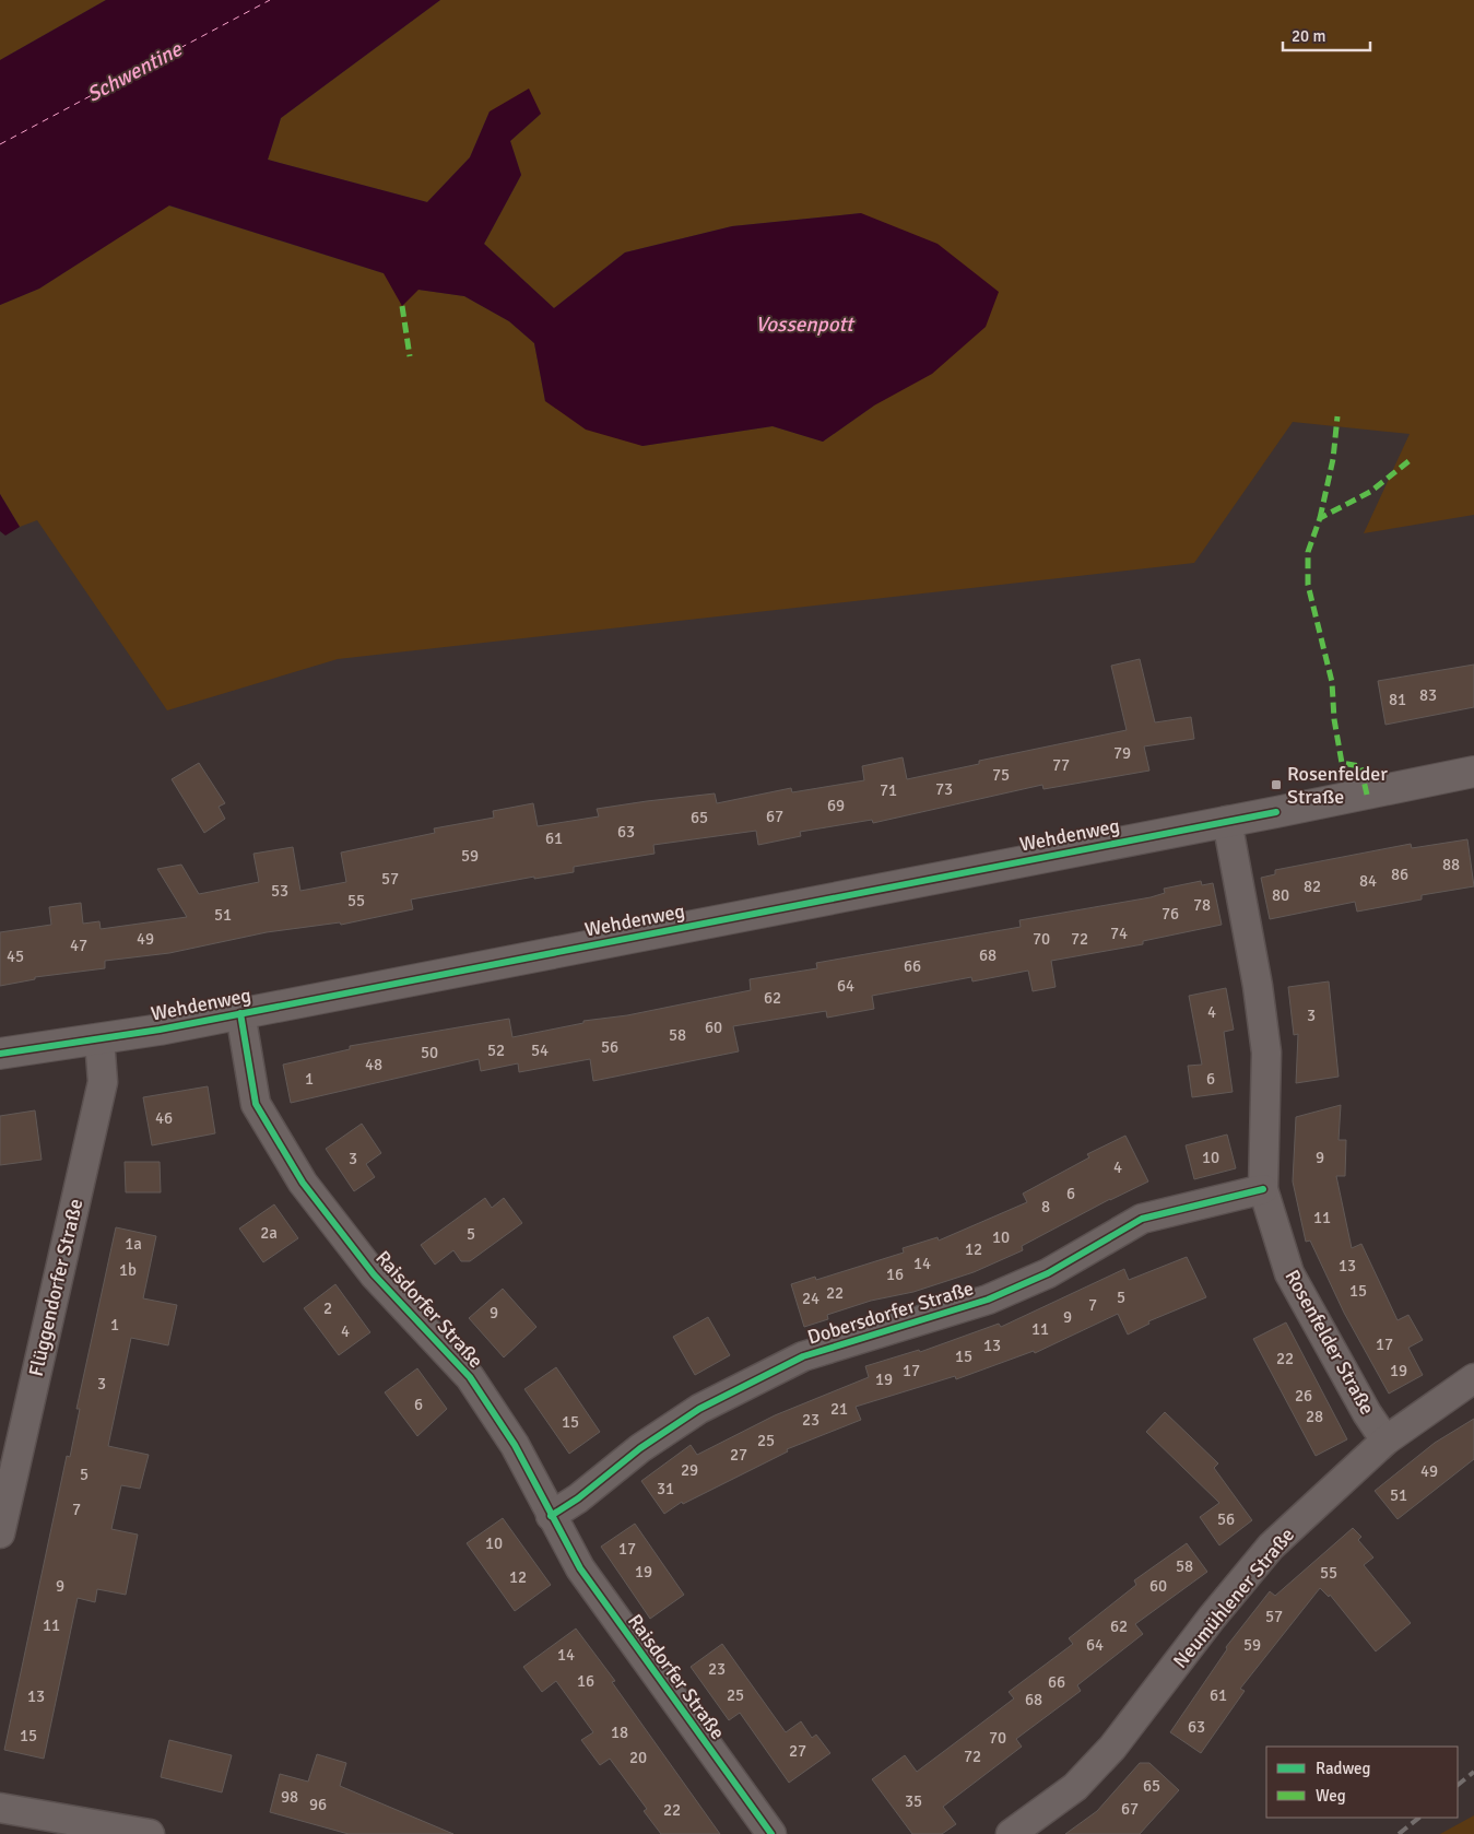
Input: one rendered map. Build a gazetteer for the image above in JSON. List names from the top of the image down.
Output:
{
  "streets": {
    "main road": ["Wehdenweg"],
    "street": [
      "Flüggendorfer Straße",
      "Raisdorfer Straße",
      "Dobersdorfer Straße",
      "Rosenfelder Straße",
      "Neumühlener Straße"
    ]
  },
  "crossings": [
    ["Wehdenweg", "Flüggendorfer Straße"],
    ["Wehdenweg", "Raisdorfer Straße"],
    ["Wehdenweg", "Rosenfelder Straße"],
    ["Raisdorfer Straße", "Dobersdorfer Straße"],
    ["Dobersdorfer Straße", "Rosenfelder Straße"],
    ["Rosenfelder Straße", "Neumühlener Straße"]
  ],
  "water": ["Schwentine", "Vossenpott"],
  "places": {
    "transit": ["Rosenfelder Straße"]
  },
  "house_numbers": [
    "83",
    "81",
    "79",
    "77",
    "75",
    "73",
    "71",
    "69",
    "67",
    "65",
    "63",
    "61",
    "59",
    "88",
    "86",
    "57",
    "84",
    "82",
    "53",
    "80",
    "55",
    "78",
    "76",
    "51",
    "74",
    "49",
    "70",
    "72",
    "47",
    "68",
    "45",
    "66",
    "64",
    "62",
    "4",
    "3",
    "60",
    "58",
    "56",
    "52",
    "54",
    "50",
    "48",
    "1",
    "6",
    "46",
    "10",
    "9",
    "3",
    "4",
    "6",
    "8",
    "11",
    "2a",
    "5",
    "10",
    "1a",
    "12",
    "14",
    "13",
    "1b",
    "16",
    "15",
    "22",
    "5",
    "24",
    "7",
    "2",
    "9",
    "9",
    "1",
    "11",
    "4",
    "17",
    "13",
    "15",
    "22",
    "17",
    "19",
    "19",
    "3",
    "26",
    "6",
    "21",
    "28",
    "23",
    "15",
    "25",
    "27",
    "29",
    "49",
    "5",
    "31",
    "51",
    "7",
    "56",
    "10",
    "17",
    "58",
    "19",
    "55",
    "12",
    "9",
    "60",
    "57",
    "11",
    "62",
    "64",
    "59",
    "14",
    "23",
    "16",
    "66",
    "25",
    "61",
    "13",
    "68",
    "63",
    "18",
    "15",
    "70",
    "27",
    "72",
    "20",
    "65",
    "98",
    "35",
    "96",
    "67",
    "22"
  ],
  "legend": ["Radweg", "Weg"],
  "scale_bar": "20 m"
}
